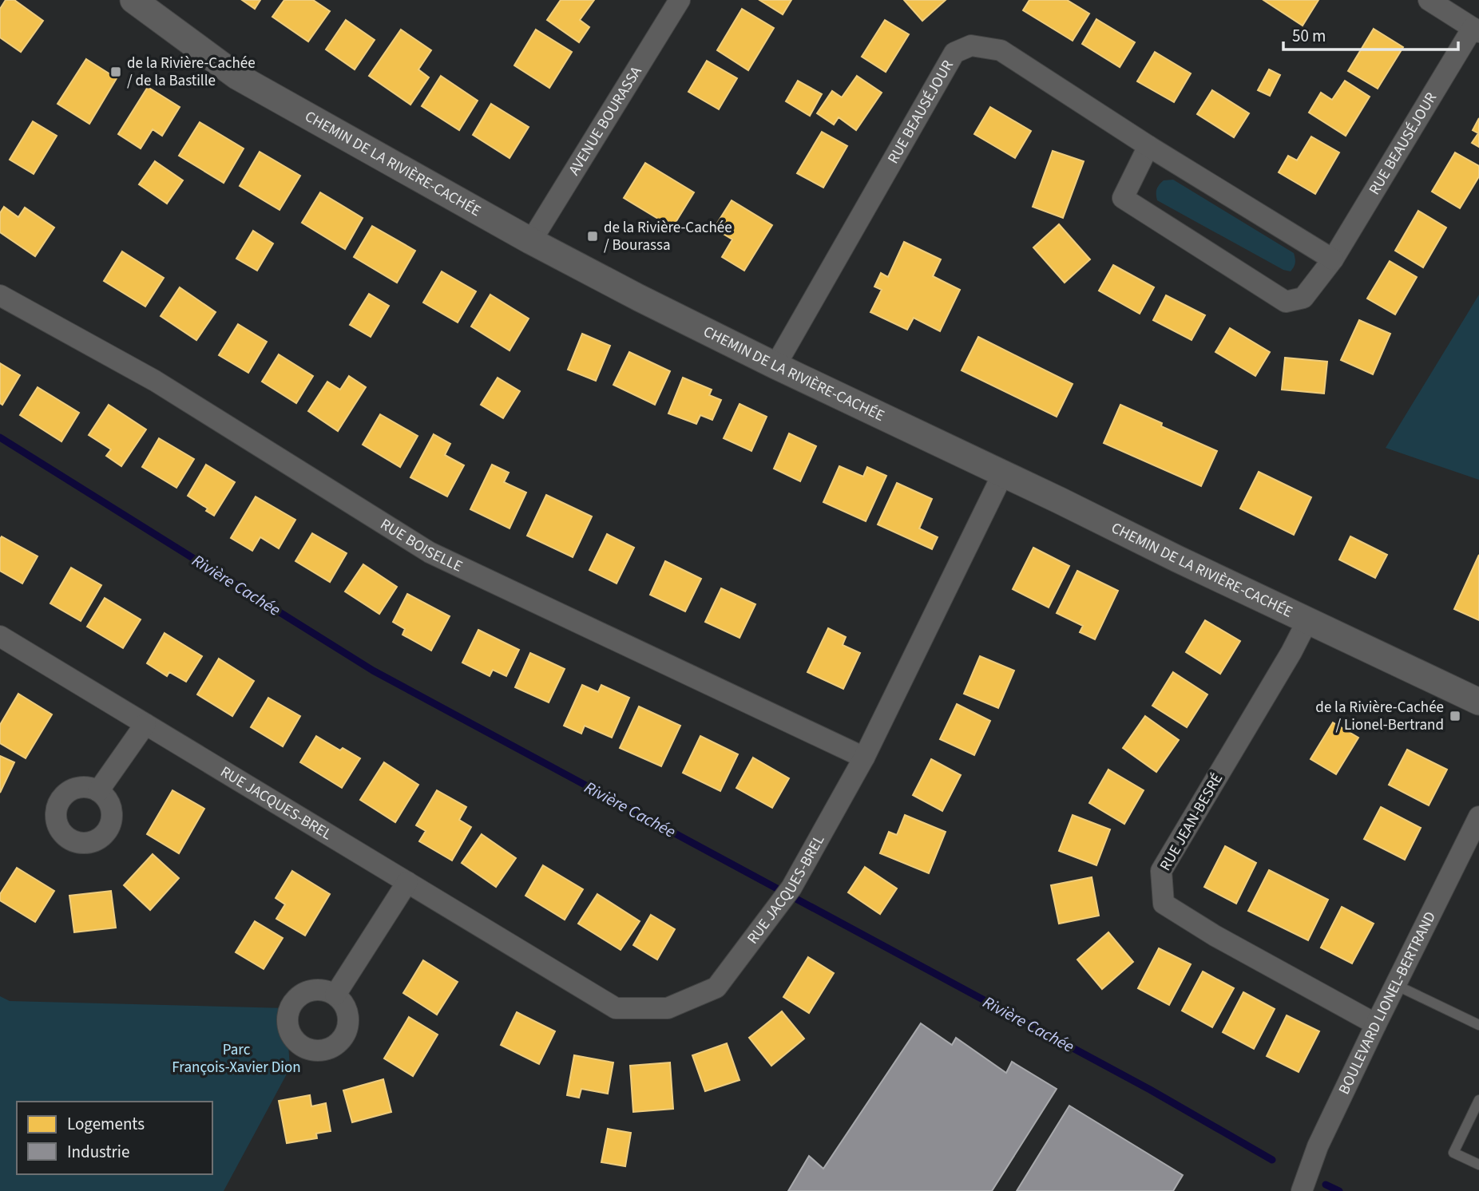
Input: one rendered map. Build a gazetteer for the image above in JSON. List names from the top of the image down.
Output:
{
  "streets": {
    "street": [
      "RUE BEAUSÉJOUR",
      "AVENUE BOURASSA",
      "CHEMIN DE LA RIVIÈRE-CACHÉE",
      "RUE BOISELLE",
      "RUE JACQUES-BREL",
      "RUE JEAN-BESRÉ",
      "BOULEVARD LIONEL-BERTRAND"
    ]
  },
  "crossings": [
    ["RUE BEAUSÉJOUR", "CHEMIN DE LA RIVIÈRE-CACHÉE"],
    ["AVENUE BOURASSA", "CHEMIN DE LA RIVIÈRE-CACHÉE"],
    ["CHEMIN DE LA RIVIÈRE-CACHÉE", "RUE JACQUES-BREL"],
    ["CHEMIN DE LA RIVIÈRE-CACHÉE", "RUE JEAN-BESRÉ"],
    ["RUE BOISELLE", "RUE JACQUES-BREL"],
    ["RUE JEAN-BESRÉ", "BOULEVARD LIONEL-BERTRAND"]
  ],
  "water": ["Rivière Cachée"],
  "parks": ["Parc François-Xavier Dion"],
  "places": {
    "transit": ["de la Rivière-Cachée / de la Bastille", "de la Rivière-Cachée / Bourassa", "de la Rivière-Cachée / Lionel-Bertrand"]
  },
  "legend": ["Logements", "Industrie"],
  "scale_bar": "50 m"
}
